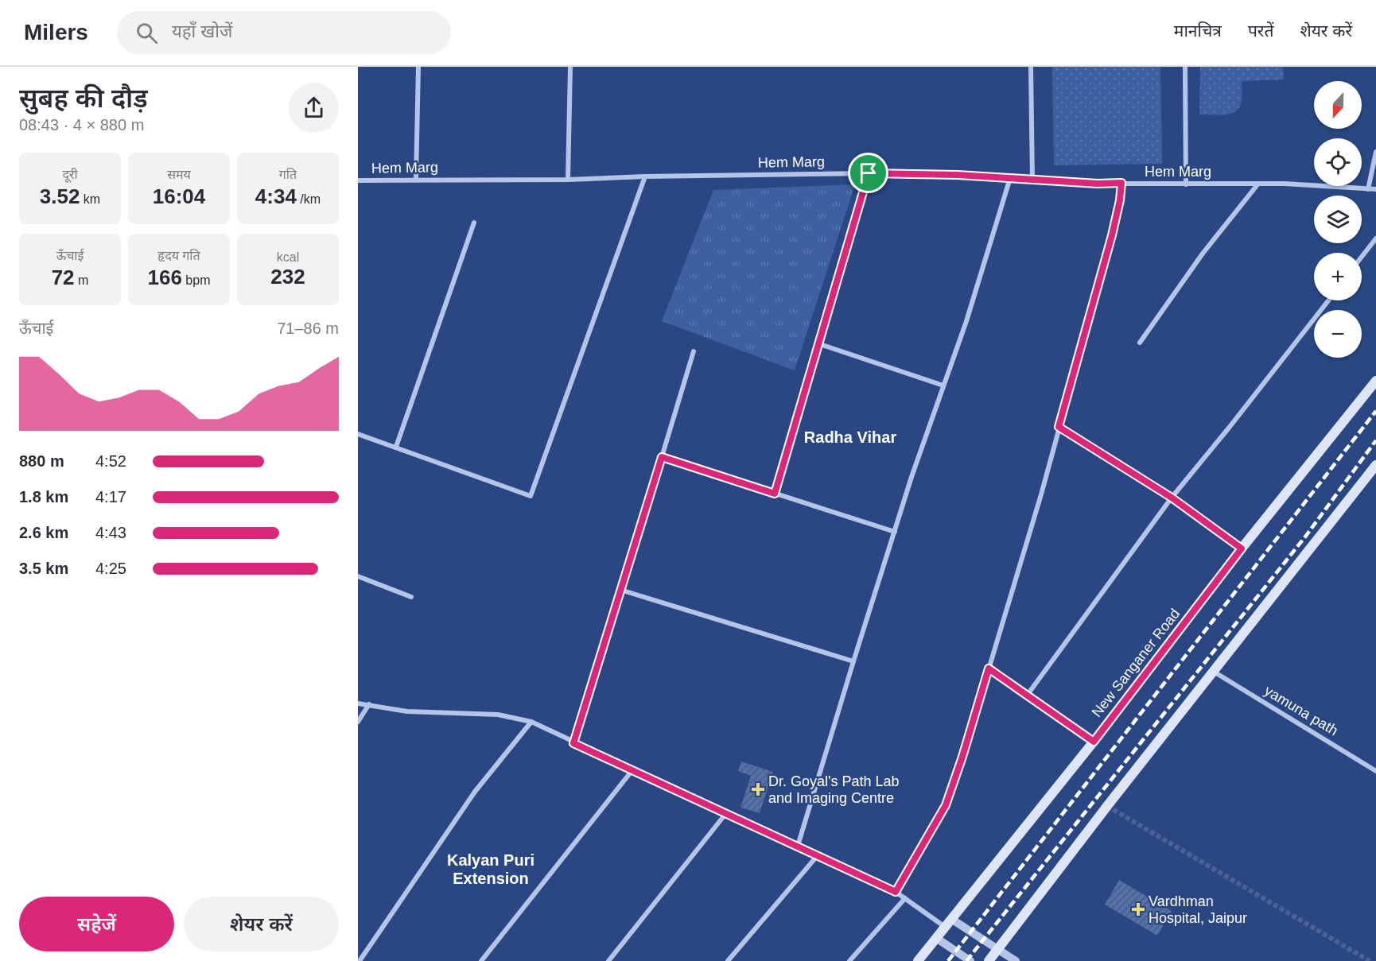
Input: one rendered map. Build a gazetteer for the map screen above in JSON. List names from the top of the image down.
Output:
{
  "streets": {
    "main road": ["New Sanganer Road"],
    "street": ["Hem Marg", "yamuna path"]
  },
  "districts": ["Radha Vihar", "Kalyan Puri Extension"],
  "places": {
    "health": ["Dr. Goyal's Path Lab and Imaging Centre", "Vardhman Hospital, Jaipur"]
  },
  "north": "bottom",
  "page": {
    "header": "Milers",
    "search": "यहाँ खोजें",
    "nav": ["मानचित्र", "परतें", "शेयर करें"],
    "heading": ["सुबह की दौड़", "08:43 · 4 × 880 m"],
    "map_buttons": ["+", "−"],
    "stats": [
      ["दूरी", "3.52 km"],
      ["समय", "16:04"],
      ["गति", "4:34 /km"],
      ["ऊँचाई", "72 m"],
      ["हृदय गति", "166 bpm"],
      ["kcal", "232"]
    ],
    "chart": ["ऊँचाई", "71–86 m"],
    "list": [
      {
        "name": "880 m",
        "note": "4:52"
      },
      {
        "name": "1.8 km",
        "note": "4:17"
      },
      {
        "name": "2.6 km",
        "note": "4:43"
      },
      {
        "name": "3.5 km",
        "note": "4:25"
      }
    ],
    "buttons": ["सहेजें", "शेयर करें"]
  }
}
